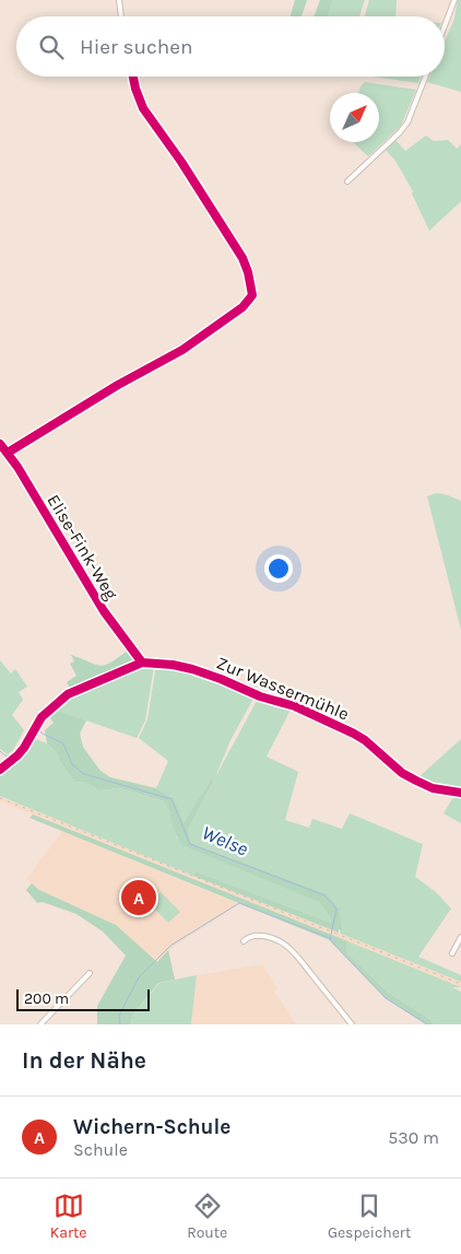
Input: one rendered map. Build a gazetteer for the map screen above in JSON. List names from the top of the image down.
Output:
{
  "streets": {
    "street": ["Elise-Fink-Weg", "Zur Wassermühle"]
  },
  "crossings": [
    ["Elise-Fink-Weg", "Zur Wassermühle"]
  ],
  "water": ["Welse"],
  "scale_bar": "200 m",
  "north": "top right",
  "page": {
    "search": "Hier suchen",
    "pins": "A",
    "scale": "200 m",
    "heading": "In der Nähe",
    "list": [
      {
        "mark": "A",
        "name": "Wichern-Schule",
        "note": "Schule",
        "value": "530 m"
      }
    ],
    "nav": ["Karte", "Route", "Gespeichert"]
  }
}
